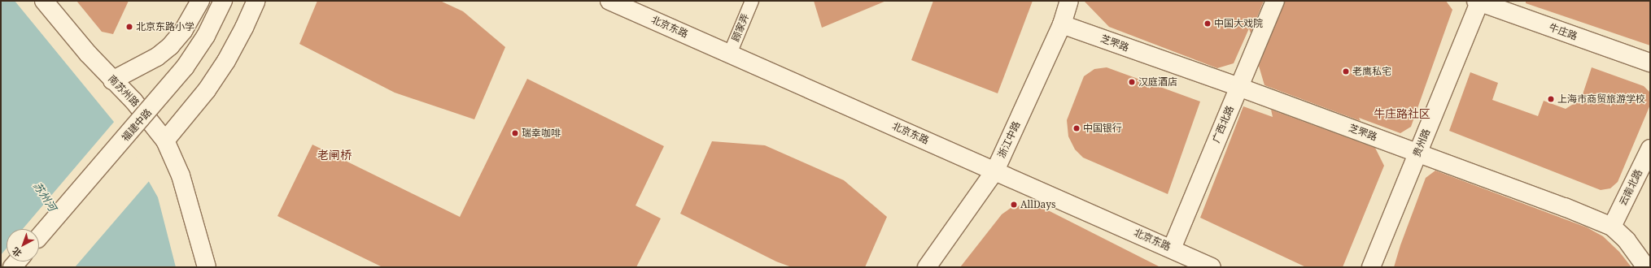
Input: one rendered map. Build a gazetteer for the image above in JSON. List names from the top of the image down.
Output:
{
  "streets": {
    "street": [
      "北京东路",
      "牛庄路",
      "芝罘路",
      "南苏州路",
      "广西北路",
      "福建中路",
      "浙江中路",
      "贵州路",
      "云南北路"
    ],
    "lane": ["顾家弄"]
  },
  "crossings": [
    ["北京东路", "顾家弄"],
    ["北京东路", "广西北路"],
    ["北京东路", "浙江中路"],
    ["牛庄路", "贵州路"],
    ["芝罘路", "广西北路"],
    ["芝罘路", "浙江中路"],
    ["芝罘路", "贵州路"],
    ["芝罘路", "云南北路"]
  ],
  "districts": ["牛庄路社区", "老闸桥"],
  "water": ["苏州河"],
  "places": [
    "中国大戏院",
    "北京东路小学",
    "老鹰私宅",
    "汉庭酒店",
    "上海市商贸旅游学校",
    "中国银行",
    "瑞幸咖啡",
    "AllDays"
  ],
  "north": "bottom left"
}
